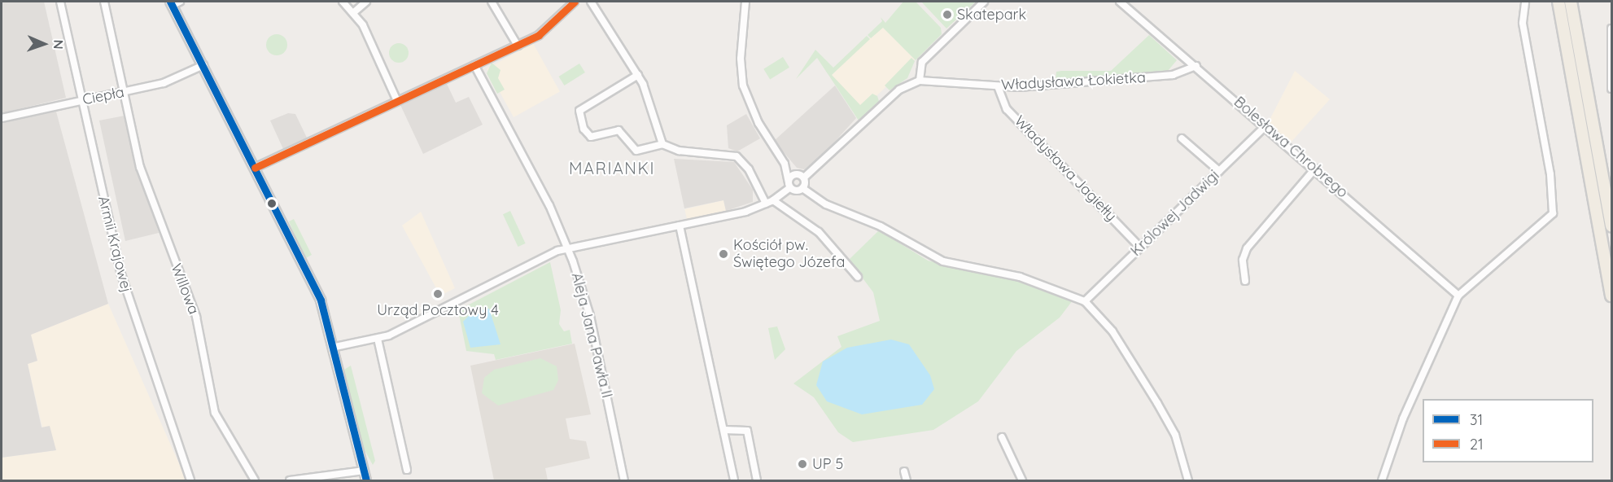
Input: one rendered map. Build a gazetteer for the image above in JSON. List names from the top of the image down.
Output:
{
  "streets": {
    "street": [
      "Władysława Łokietka",
      "Ciepła",
      "Bolesława Chrobrego",
      "Władysława Jagiełły",
      "Królowej Jadwigi",
      "Armii Krajowej",
      "Willowa",
      "Aleja Jana Pawła II"
    ]
  },
  "crossings": [
    ["Władysława Łokietka", "Bolesława Chrobrego"],
    ["Władysława Łokietka", "Władysława Jagiełły"],
    ["Ciepła", "Armii Krajowej"],
    ["Ciepła", "Willowa"],
    ["Bolesława Chrobrego", "Królowej Jadwigi"],
    ["Władysława Jagiełły", "Królowej Jadwigi"]
  ],
  "districts": ["MARIANKI"],
  "places": [
    "Skatepark",
    "Kościół pw. Świętego Józefa",
    "Urząd Pocztowy 4",
    "UP 5"
  ],
  "lines": ["transit line 31", "transit line 21"],
  "legend": ["31", "21"],
  "north": "right"
}
